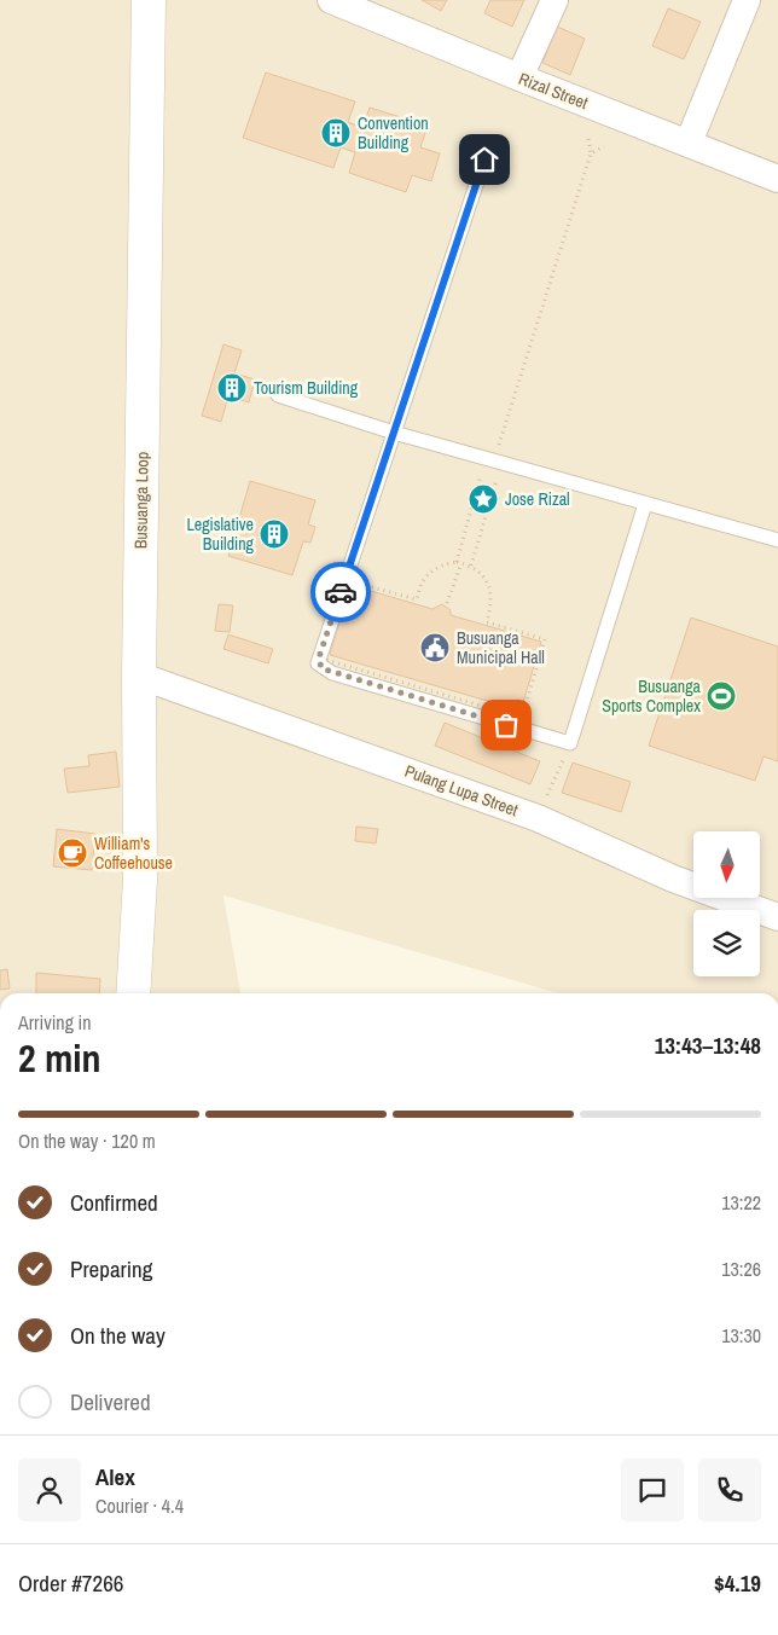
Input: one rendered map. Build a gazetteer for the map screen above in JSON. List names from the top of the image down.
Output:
{
  "streets": {
    "main road": ["Busuanga Loop"],
    "street": ["Rizal Street", "Pulang Lupa Street"]
  },
  "crossings": [
    ["Busuanga Loop", "Pulang Lupa Street"]
  ],
  "places": {
    "building": ["Convention Building", "Tourism Building", "Legislative Building"],
    "place": ["Jose Rizal"],
    "public building": ["Busuanga Municipal Hall"],
    "sports": ["Busuanga Sports Complex"],
    "cafe": ["William's Coffeehouse"]
  },
  "north": "bottom",
  "page": {
    "heading": ["2 min", "Arriving in", "13:43–13:48"],
    "panel": [
      "Alex",
      "Courier · 4.4",
      "Order #7266",
      "$4.19"
    ],
    "bar": "On the way · 120 m",
    "list": [
      ["Confirmed", "13:22"],
      ["Preparing", "13:26"],
      ["On the way", "13:30"],
      "Delivered"
    ]
  }
}
